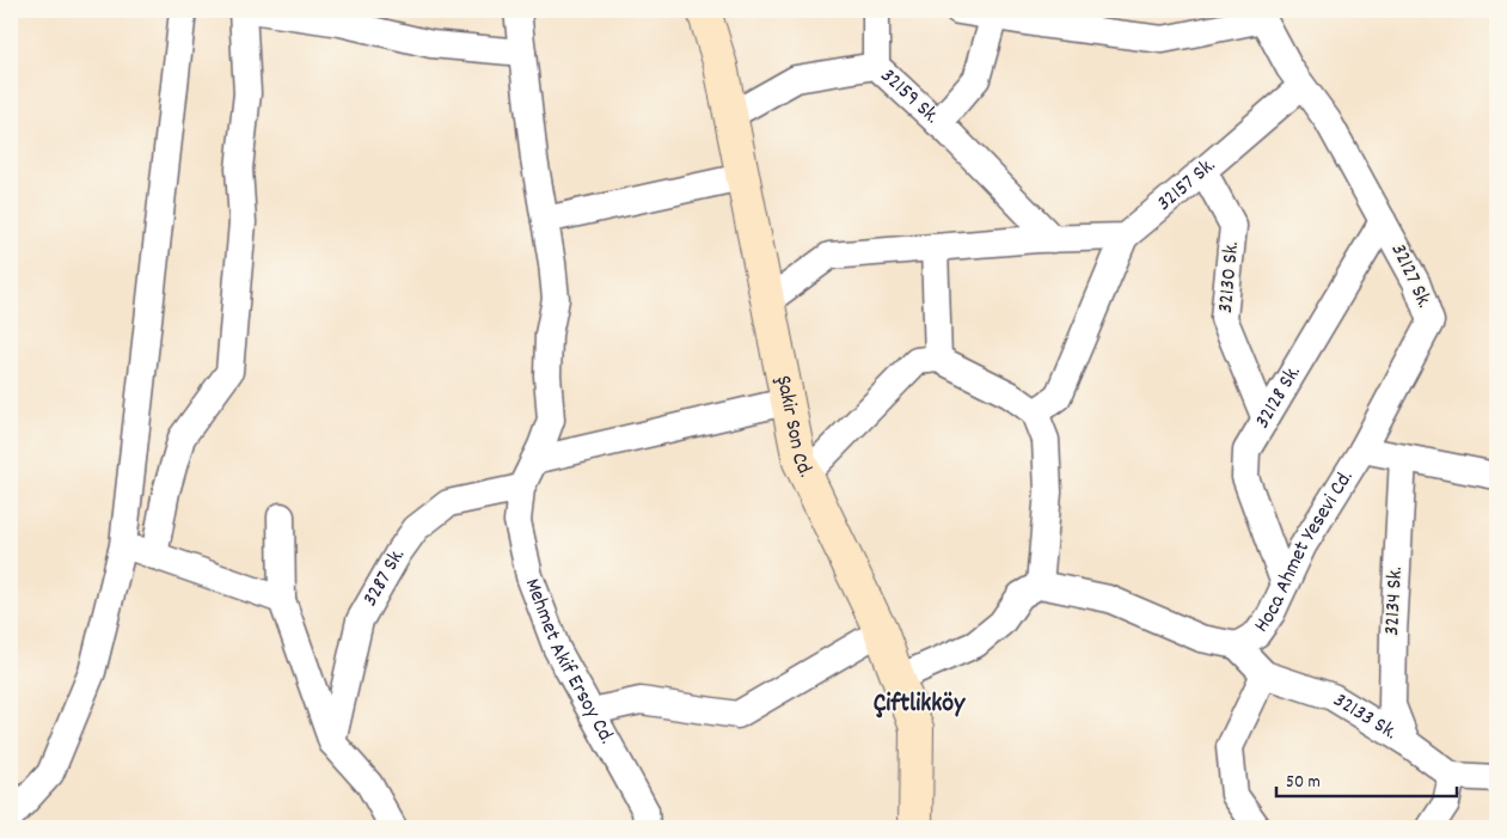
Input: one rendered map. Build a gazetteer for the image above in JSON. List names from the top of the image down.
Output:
{
  "streets": {
    "street": [
      "32159 Sk.",
      "32157 Sk.",
      "32127 Sk.",
      "32130 Sk.",
      "32128 Sk.",
      "Şakir Son Cd.",
      "Hoca Ahmet Yesevi Cd.",
      "3287 Sk.",
      "32134 Sk.",
      "Mehmet Akif Ersoy Cd.",
      "32133 Sk."
    ]
  },
  "crossings": [
    ["32159 Sk.", "Şakir Son Cd."],
    ["32157 Sk.", "32127 Sk."],
    ["32157 Sk.", "32130 Sk."],
    ["32127 Sk.", "32128 Sk."],
    ["32127 Sk.", "Hoca Ahmet Yesevi Cd."],
    ["32130 Sk.", "32128 Sk."],
    ["32128 Sk.", "Hoca Ahmet Yesevi Cd."],
    ["Hoca Ahmet Yesevi Cd.", "32133 Sk."],
    ["3287 Sk.", "Mehmet Akif Ersoy Cd."],
    ["32134 Sk.", "32133 Sk."]
  ],
  "districts": ["Çiftlikköy"],
  "scale_bar": "50 m"
}
